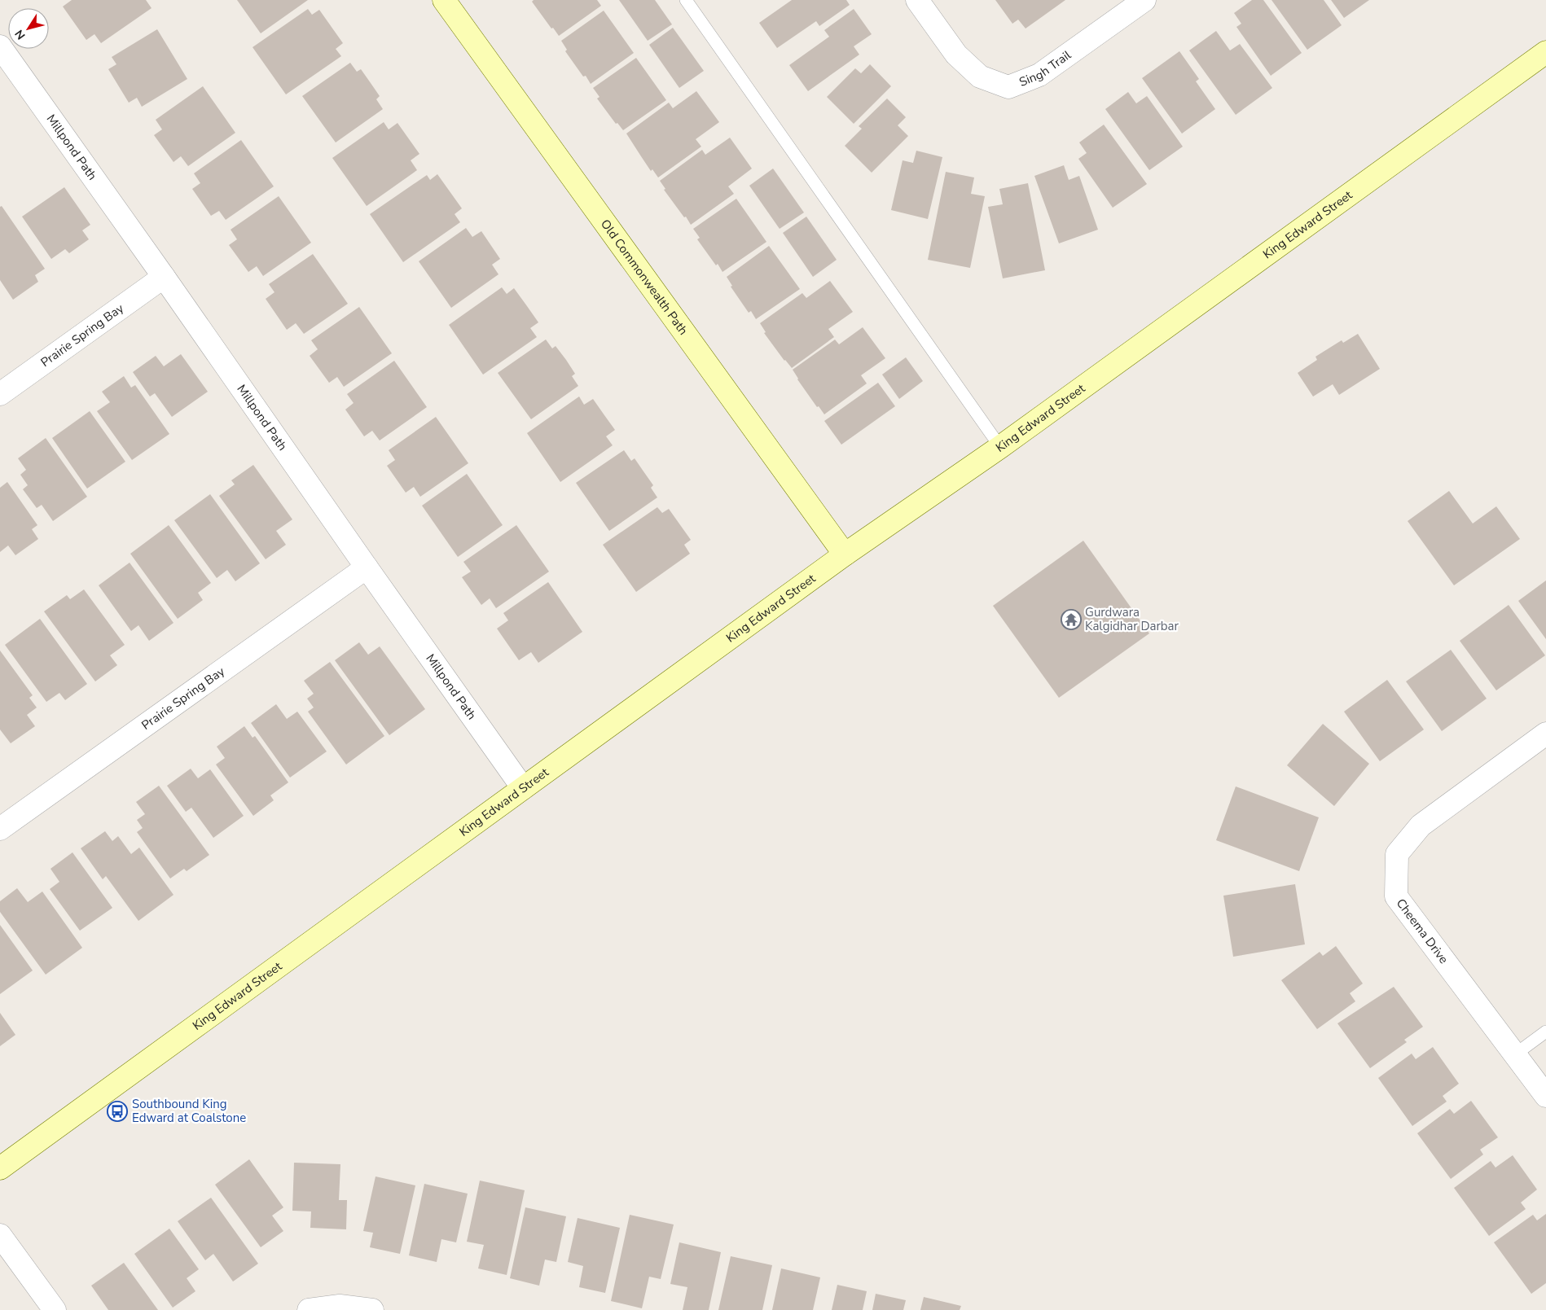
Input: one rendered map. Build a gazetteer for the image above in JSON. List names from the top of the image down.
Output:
{
  "streets": {
    "street": [
      "Singh Trail",
      "Millpond Path",
      "King Edward Street",
      "Old Commonwealth Path",
      "Prairie Spring Bay",
      "Cheema Drive"
    ]
  },
  "crossings": [
    ["Millpond Path", "King Edward Street"],
    ["Millpond Path", "Prairie Spring Bay"],
    ["King Edward Street", "Old Commonwealth Path"]
  ],
  "places": {
    "temple": ["Gurdwara Kalgidhar Darbar"],
    "bus stop": ["Southbound King Edward at Coalstone"]
  },
  "north": "bottom left"
}
